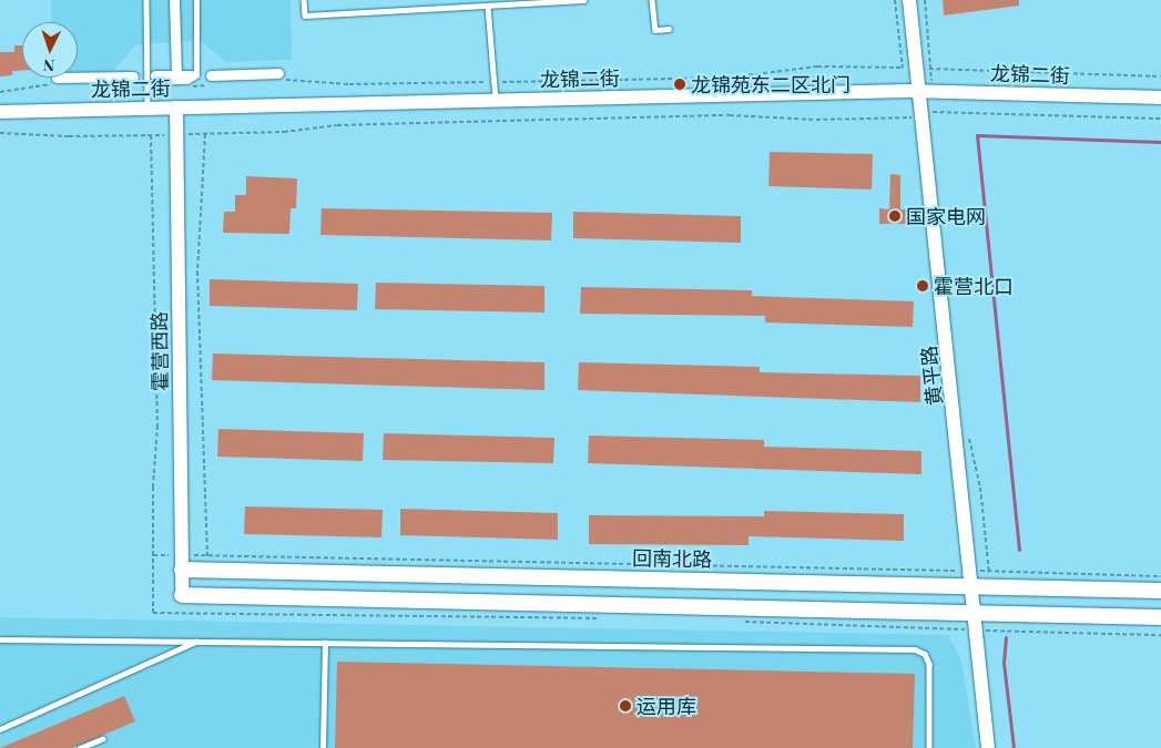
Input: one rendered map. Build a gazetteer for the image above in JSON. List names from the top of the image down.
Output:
{
  "streets": {
    "main road": ["回南北路"],
    "street": ["龙锦二街", "霍营西路", "黄平路"]
  },
  "crossings": [
    ["龙锦二街", "霍营西路"],
    ["龙锦二街", "黄平路"],
    ["霍营西路", "回南北路"],
    ["黄平路", "回南北路"]
  ],
  "places": [
    "龙锦苑东二区北门",
    "国家电网",
    "霍营北口",
    "运用库"
  ],
  "north": "bottom"
}
